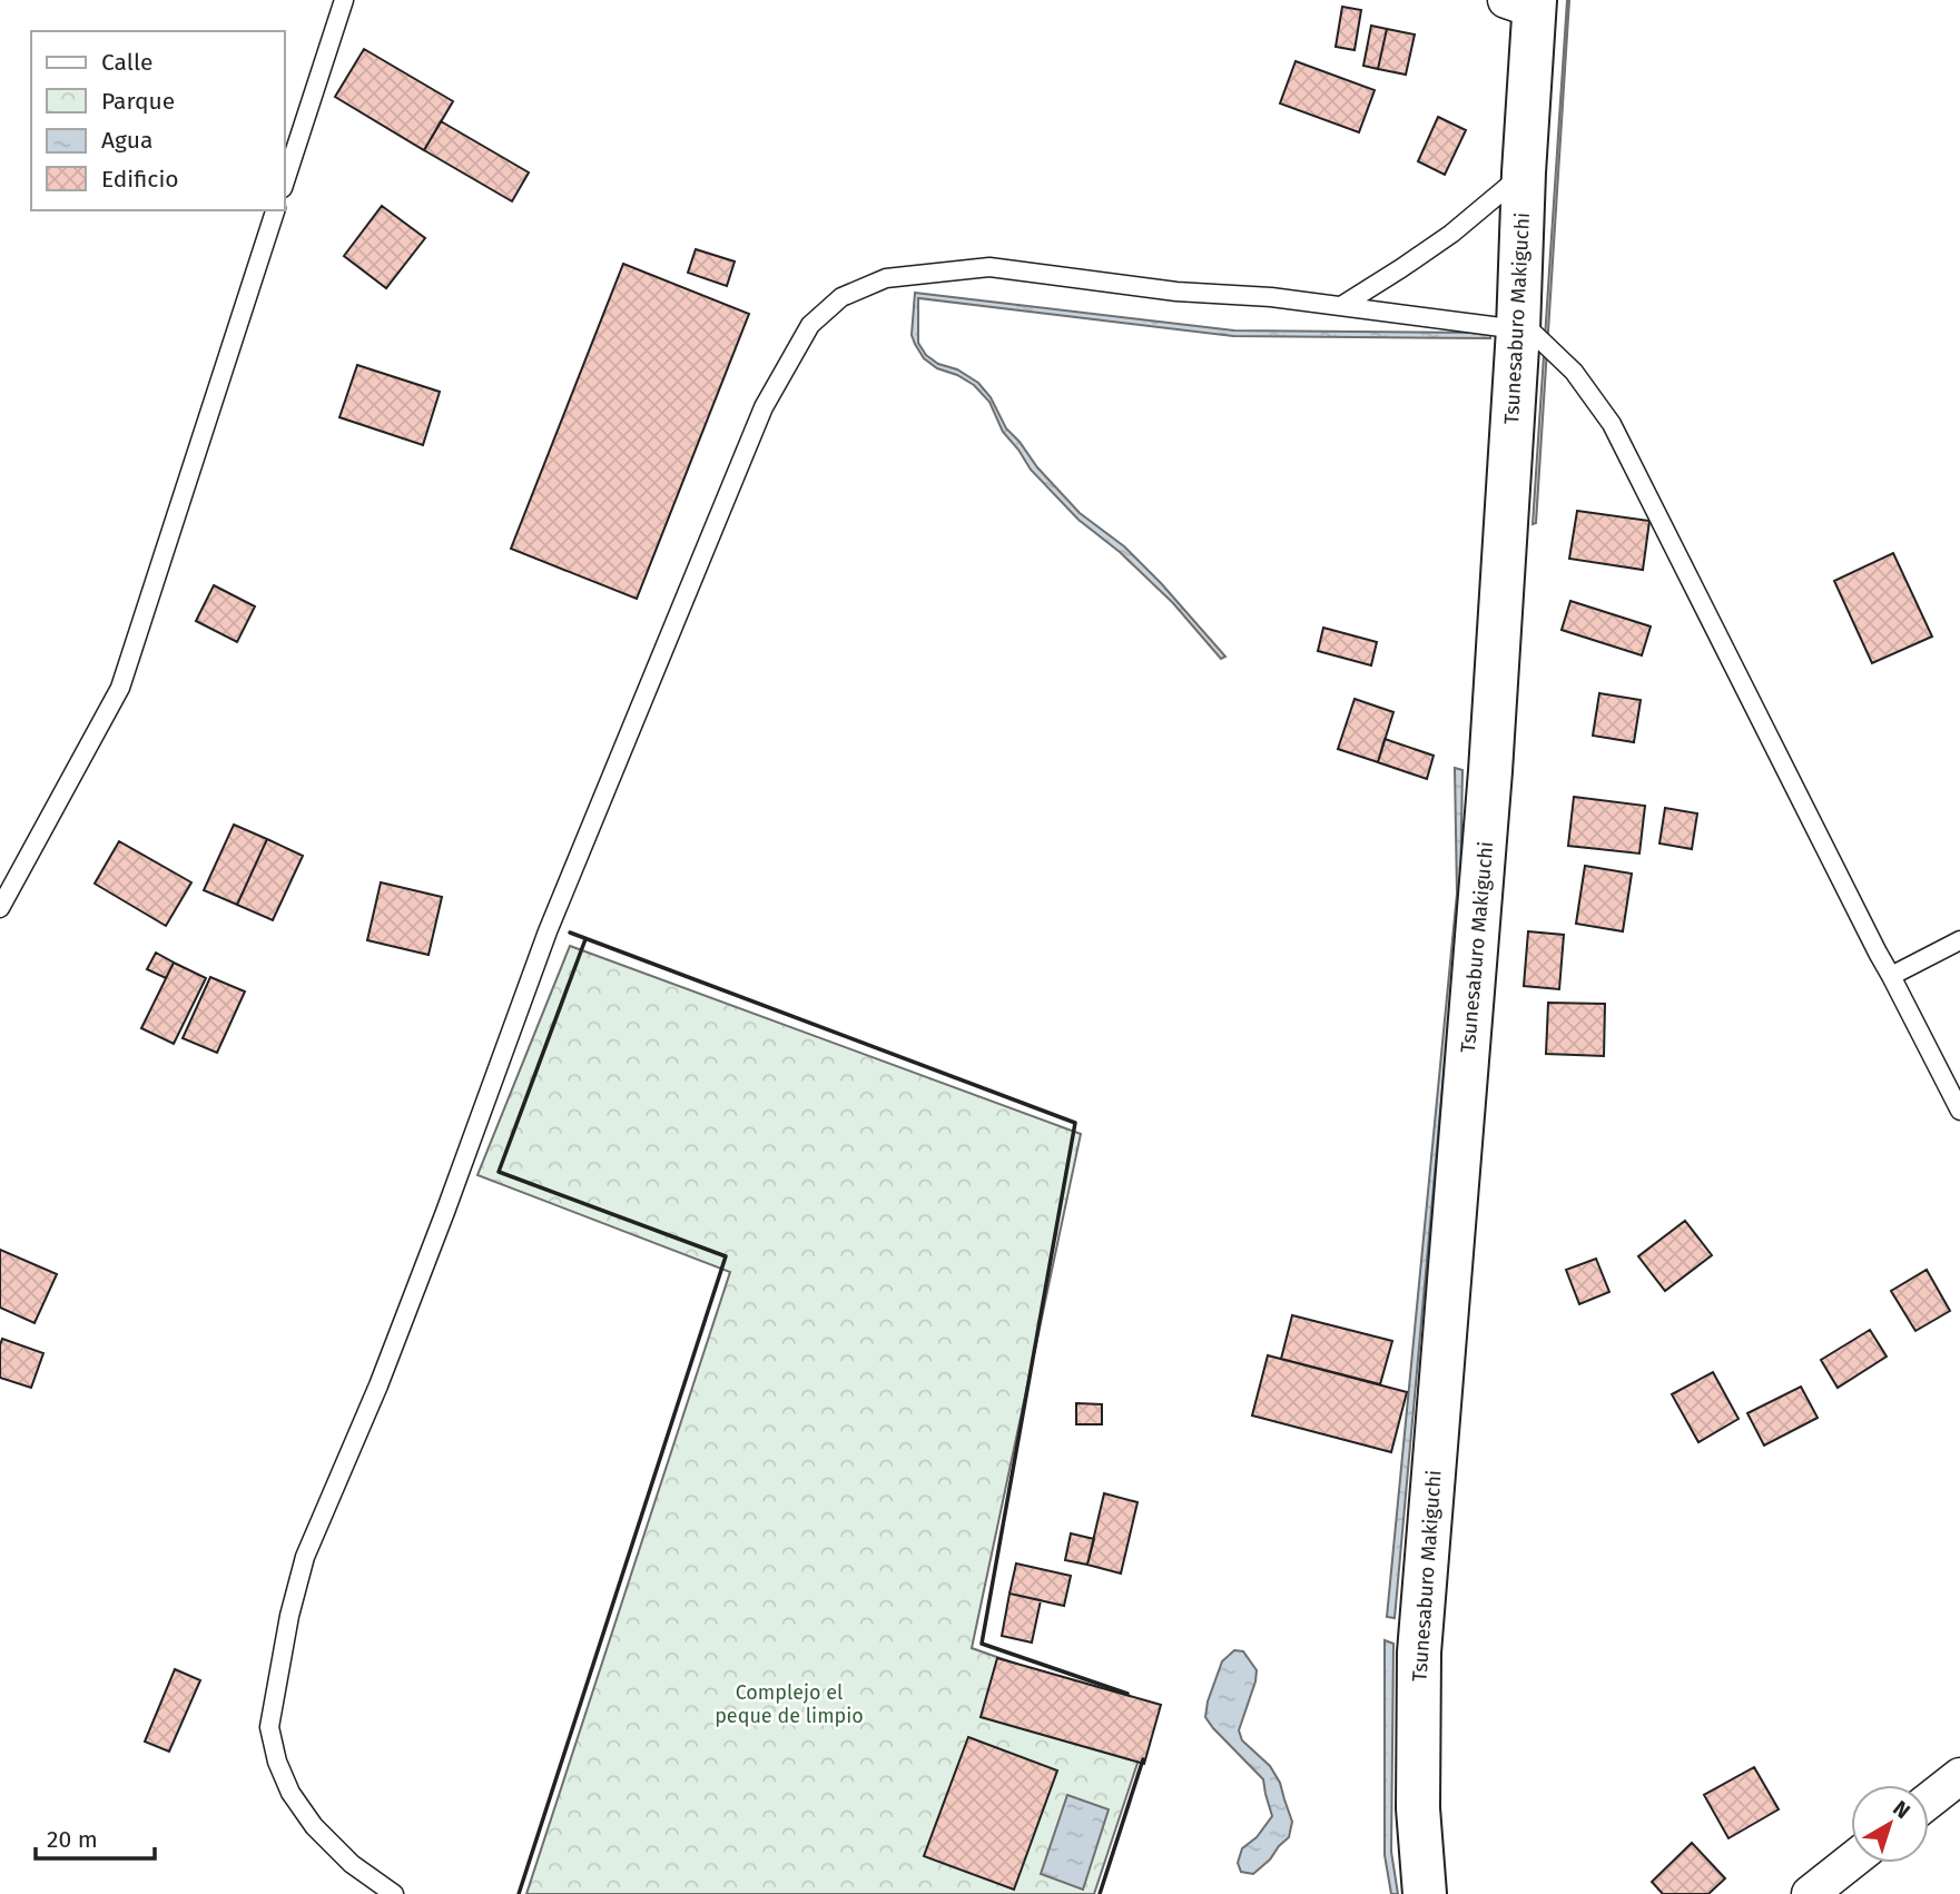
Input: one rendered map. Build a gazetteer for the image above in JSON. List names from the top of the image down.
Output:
{
  "streets": {
    "street": ["Tsunesaburo Makiguchi"]
  },
  "parks": ["Complejo el peque de limpio"],
  "legend": [
    "Calle",
    "Parque",
    "Agua",
    "Edificio"
  ],
  "scale_bar": "20 m",
  "north": "top right"
}
